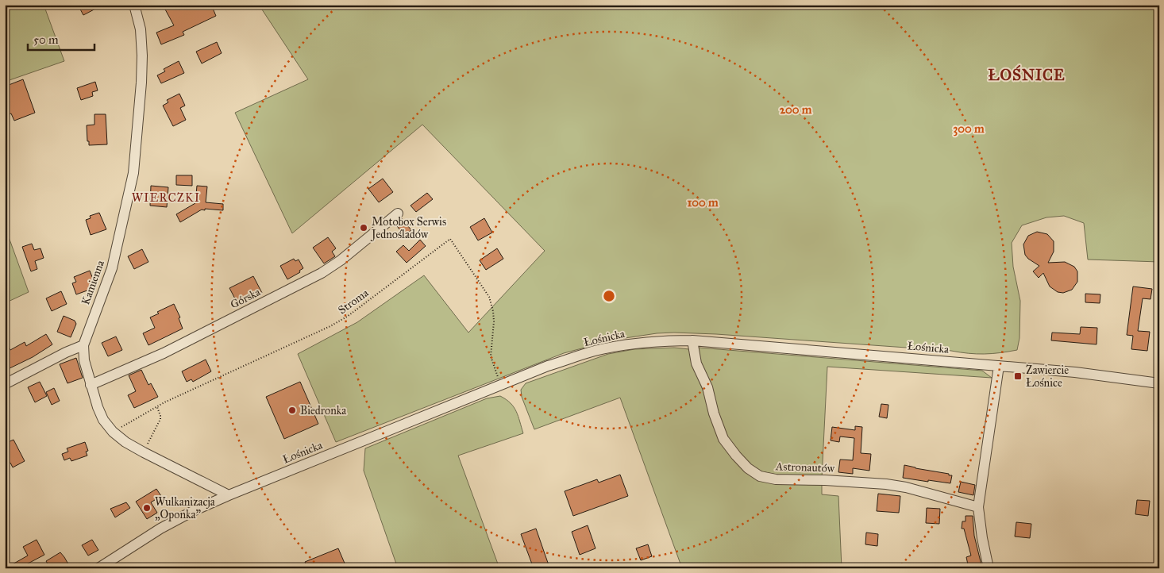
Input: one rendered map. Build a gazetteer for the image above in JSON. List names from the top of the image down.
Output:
{
  "streets": {
    "street": [
      "Kamienna",
      "Górska",
      "Łośnicka",
      "Astronautów"
    ],
    "path": ["Stroma"]
  },
  "crossings": [
    ["Kamienna", "Górska"],
    ["Kamienna", "Stroma"],
    ["Kamienna", "Łośnicka"],
    ["Stroma", "Łośnicka"],
    ["Łośnicka", "Astronautów"]
  ],
  "districts": ["ŁOŚNICE", "WIERCZKI"],
  "places": {
    "other": ["Motobox Serwis Jednośladów", "Biedronka", "Wulkanizacja „Oponka”"],
    "transit": ["Zawiercie Łośnice"]
  },
  "scale_bar": "50 m",
  "rings": ["200 m", "300 m", "100 m"]
}
